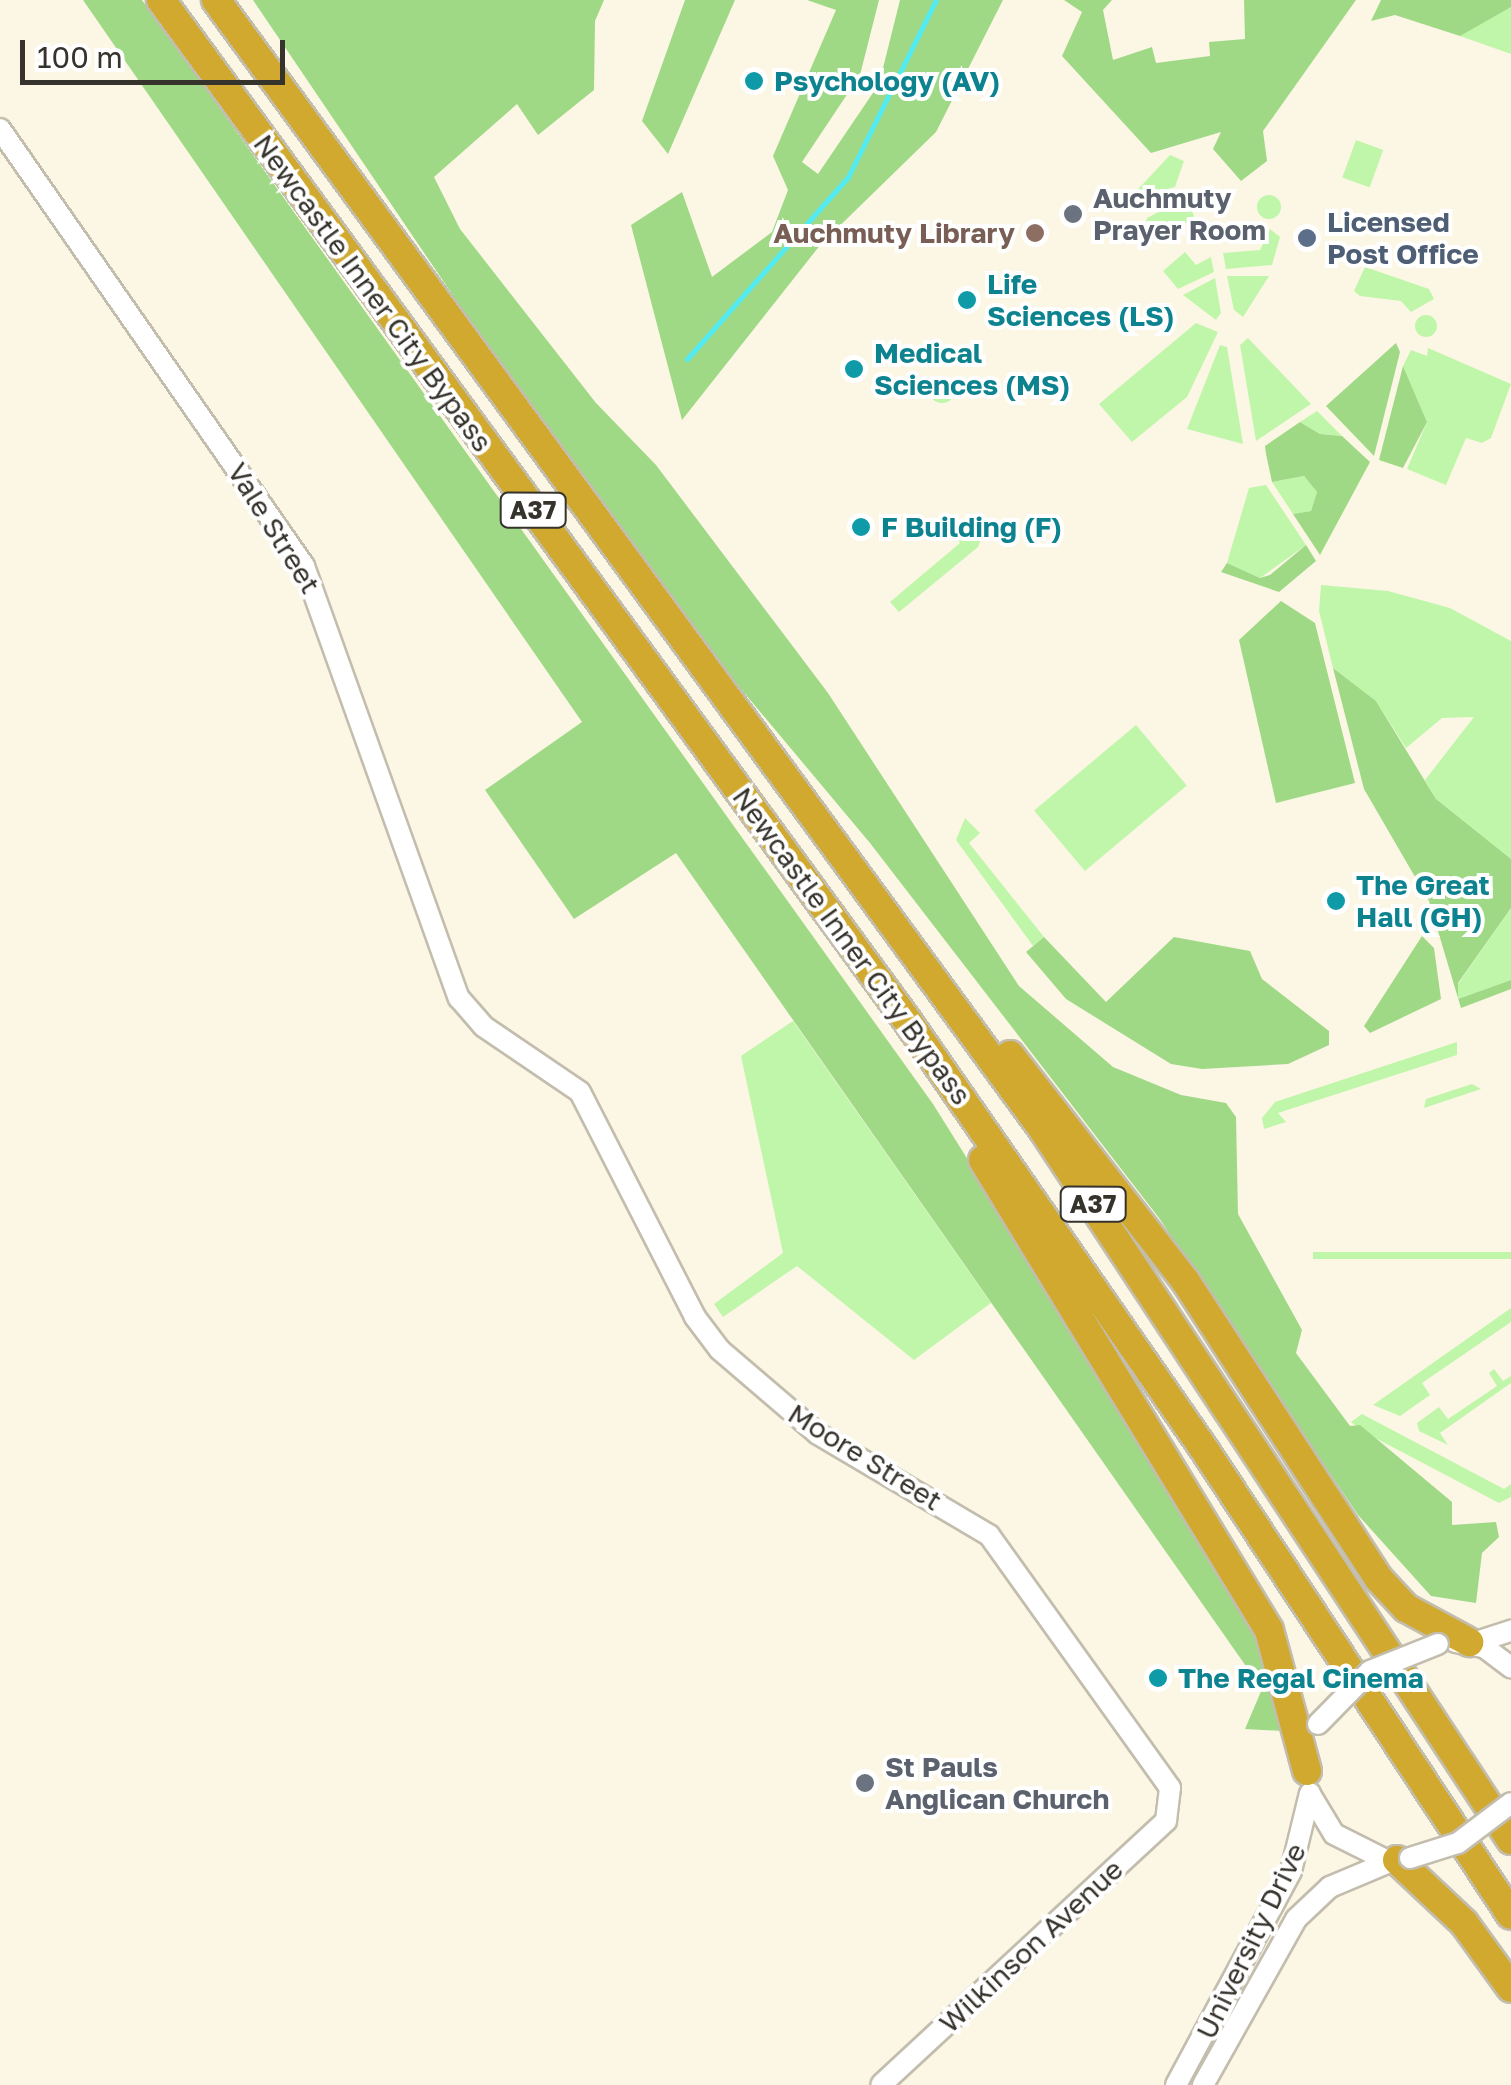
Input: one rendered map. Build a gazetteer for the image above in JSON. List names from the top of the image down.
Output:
{
  "streets": {
    "highway": ["Newcastle Inner City Bypass", "A37"],
    "main road": [
      "Vale Street",
      "Moore Street",
      "University Drive",
      "Wilkinson Avenue"
    ]
  },
  "crossings": [
    ["Vale Street", "Moore Street"],
    ["Moore Street", "Wilkinson Avenue"]
  ],
  "places": [
    "Psychology (AV)",
    "Auchmuty Prayer Room",
    "Auchmuty Library",
    "Licensed Post Office",
    "Life Sciences (LS)",
    "Medical Sciences (MS)",
    "F Building (F)",
    "The Great Hall (GH)",
    "The Regal Cinema",
    "St Pauls Anglican Church"
  ],
  "scale_bar": "100 m"
}
